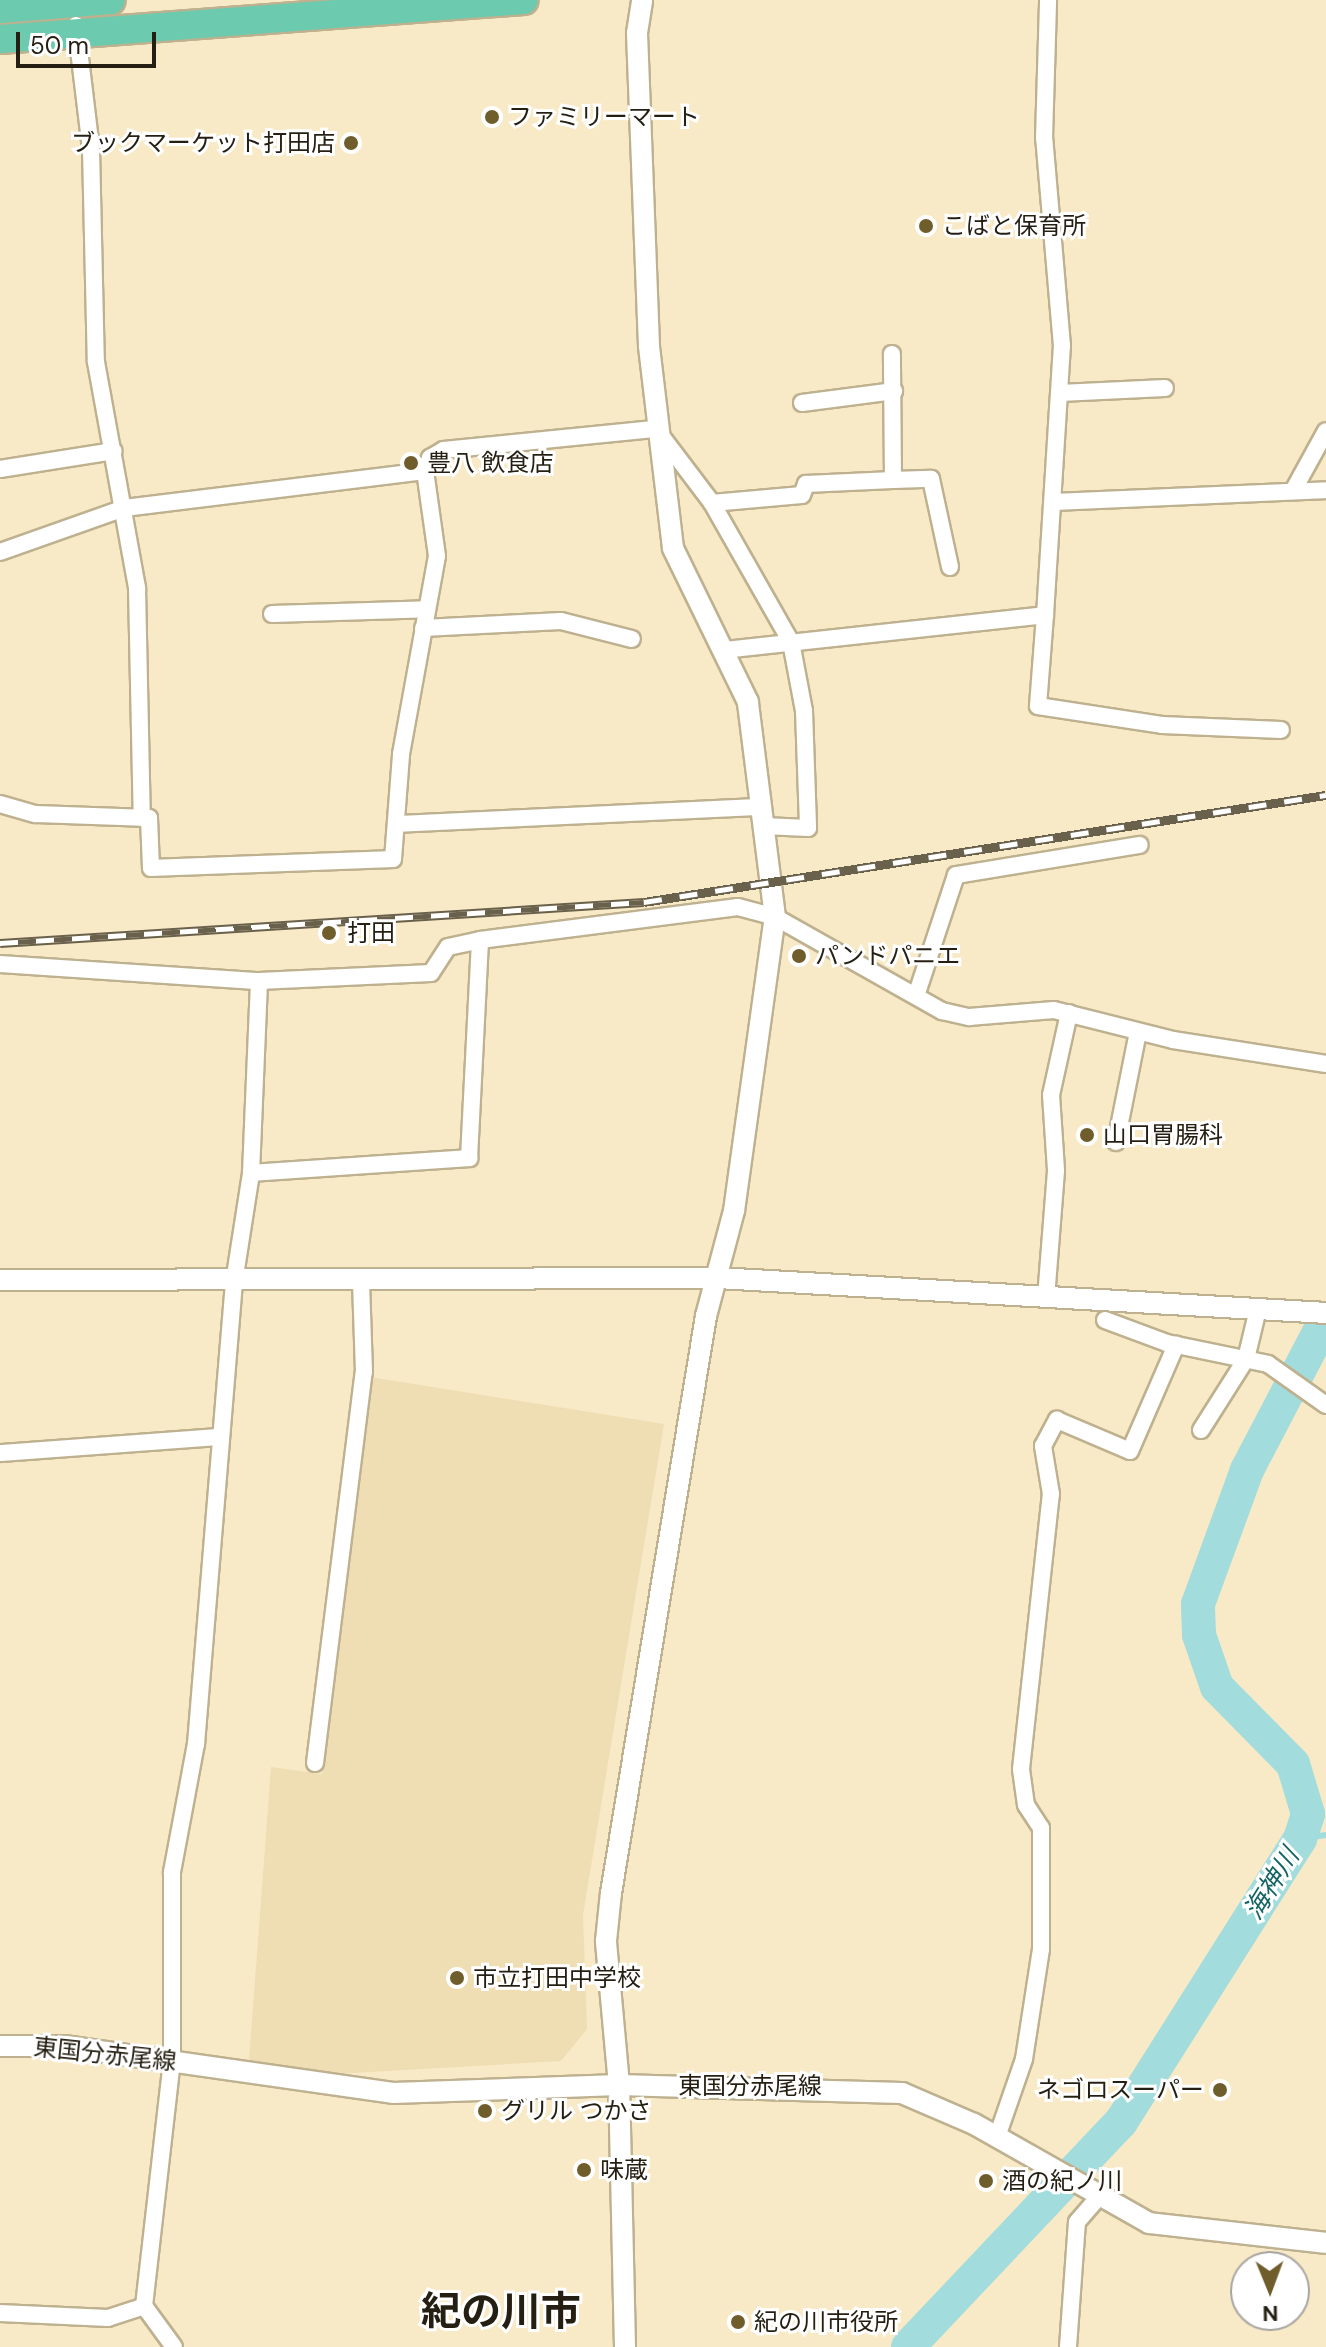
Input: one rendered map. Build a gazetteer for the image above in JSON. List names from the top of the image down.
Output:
{
  "streets": {
    "street": ["東国分赤尾線"]
  },
  "districts": ["紀の川市"],
  "water": ["海神川"],
  "places": [
    "ファミリーマート",
    "ブックマーケット打田店",
    "こばと保育所",
    "豊八 飲食店",
    "打田",
    "パンドパニエ",
    "山口胃腸科",
    "市立打田中学校",
    "ネゴロスーパー",
    "グリル つかさ",
    "味蔵",
    "酒の紀ノ川",
    "紀の川市役所"
  ],
  "scale_bar": "50 m",
  "north": "bottom"
}
